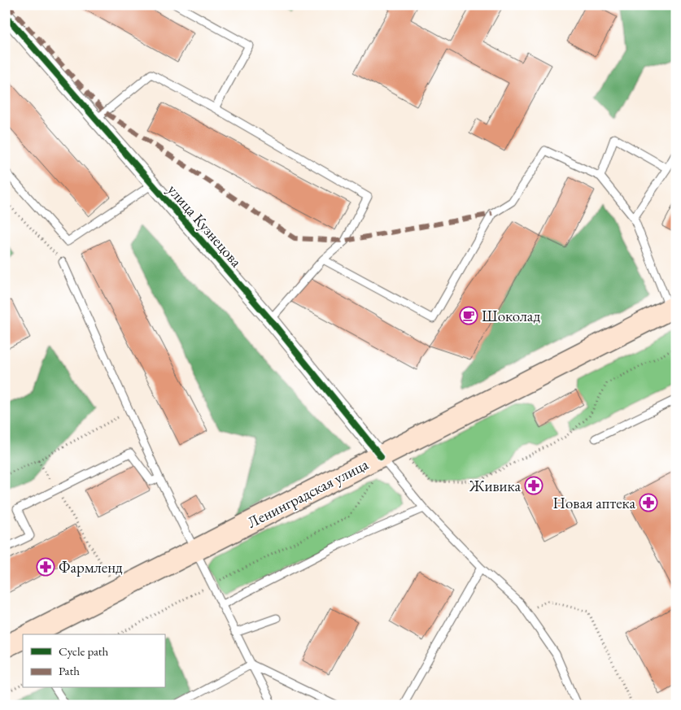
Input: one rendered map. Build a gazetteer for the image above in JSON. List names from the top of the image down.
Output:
{
  "streets": {
    "main road": ["Ленинградская улица"],
    "street": ["улица Кузнецова"]
  },
  "crossings": [
    ["улица Кузнецова", "Ленинградская улица"]
  ],
  "places": {
    "cafe": ["Шоколад"],
    "pharmacy": ["Живика", "Новая аптека", "Фармленд"]
  },
  "legend": ["Cycle path", "Path"]
}
